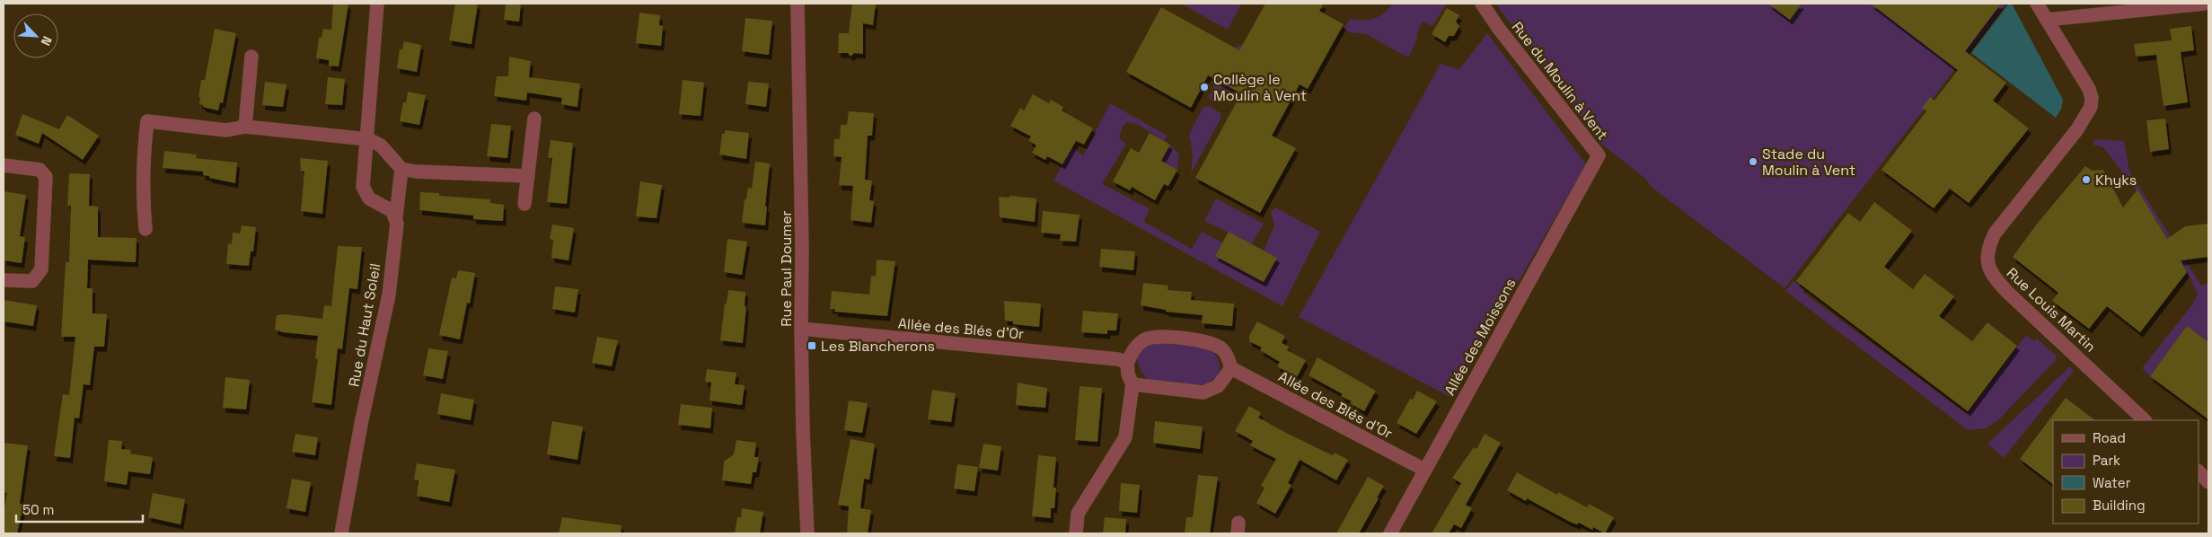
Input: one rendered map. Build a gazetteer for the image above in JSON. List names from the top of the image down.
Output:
{
  "streets": {
    "street": [
      "Rue du Moulin à Vent",
      "Rue Paul Doumer",
      "Rue Louis Martin",
      "Rue du Haut Soleil",
      "Allée des Blés d'Or",
      "Allée des Moissons"
    ]
  },
  "crossings": [
    ["Rue du Moulin à Vent", "Allée des Moissons"],
    ["Rue Paul Doumer", "Allée des Blés d'Or"],
    ["Allée des Blés d'Or", "Allée des Moissons"]
  ],
  "places": {
    "other": ["Collège le Moulin à Vent", "Stade du Moulin à Vent", "Khyks"],
    "transit": ["Les Blancherons"]
  },
  "legend": [
    "Road",
    "Park",
    "Water",
    "Building"
  ],
  "scale_bar": "50 m",
  "north": "bottom right"
}
